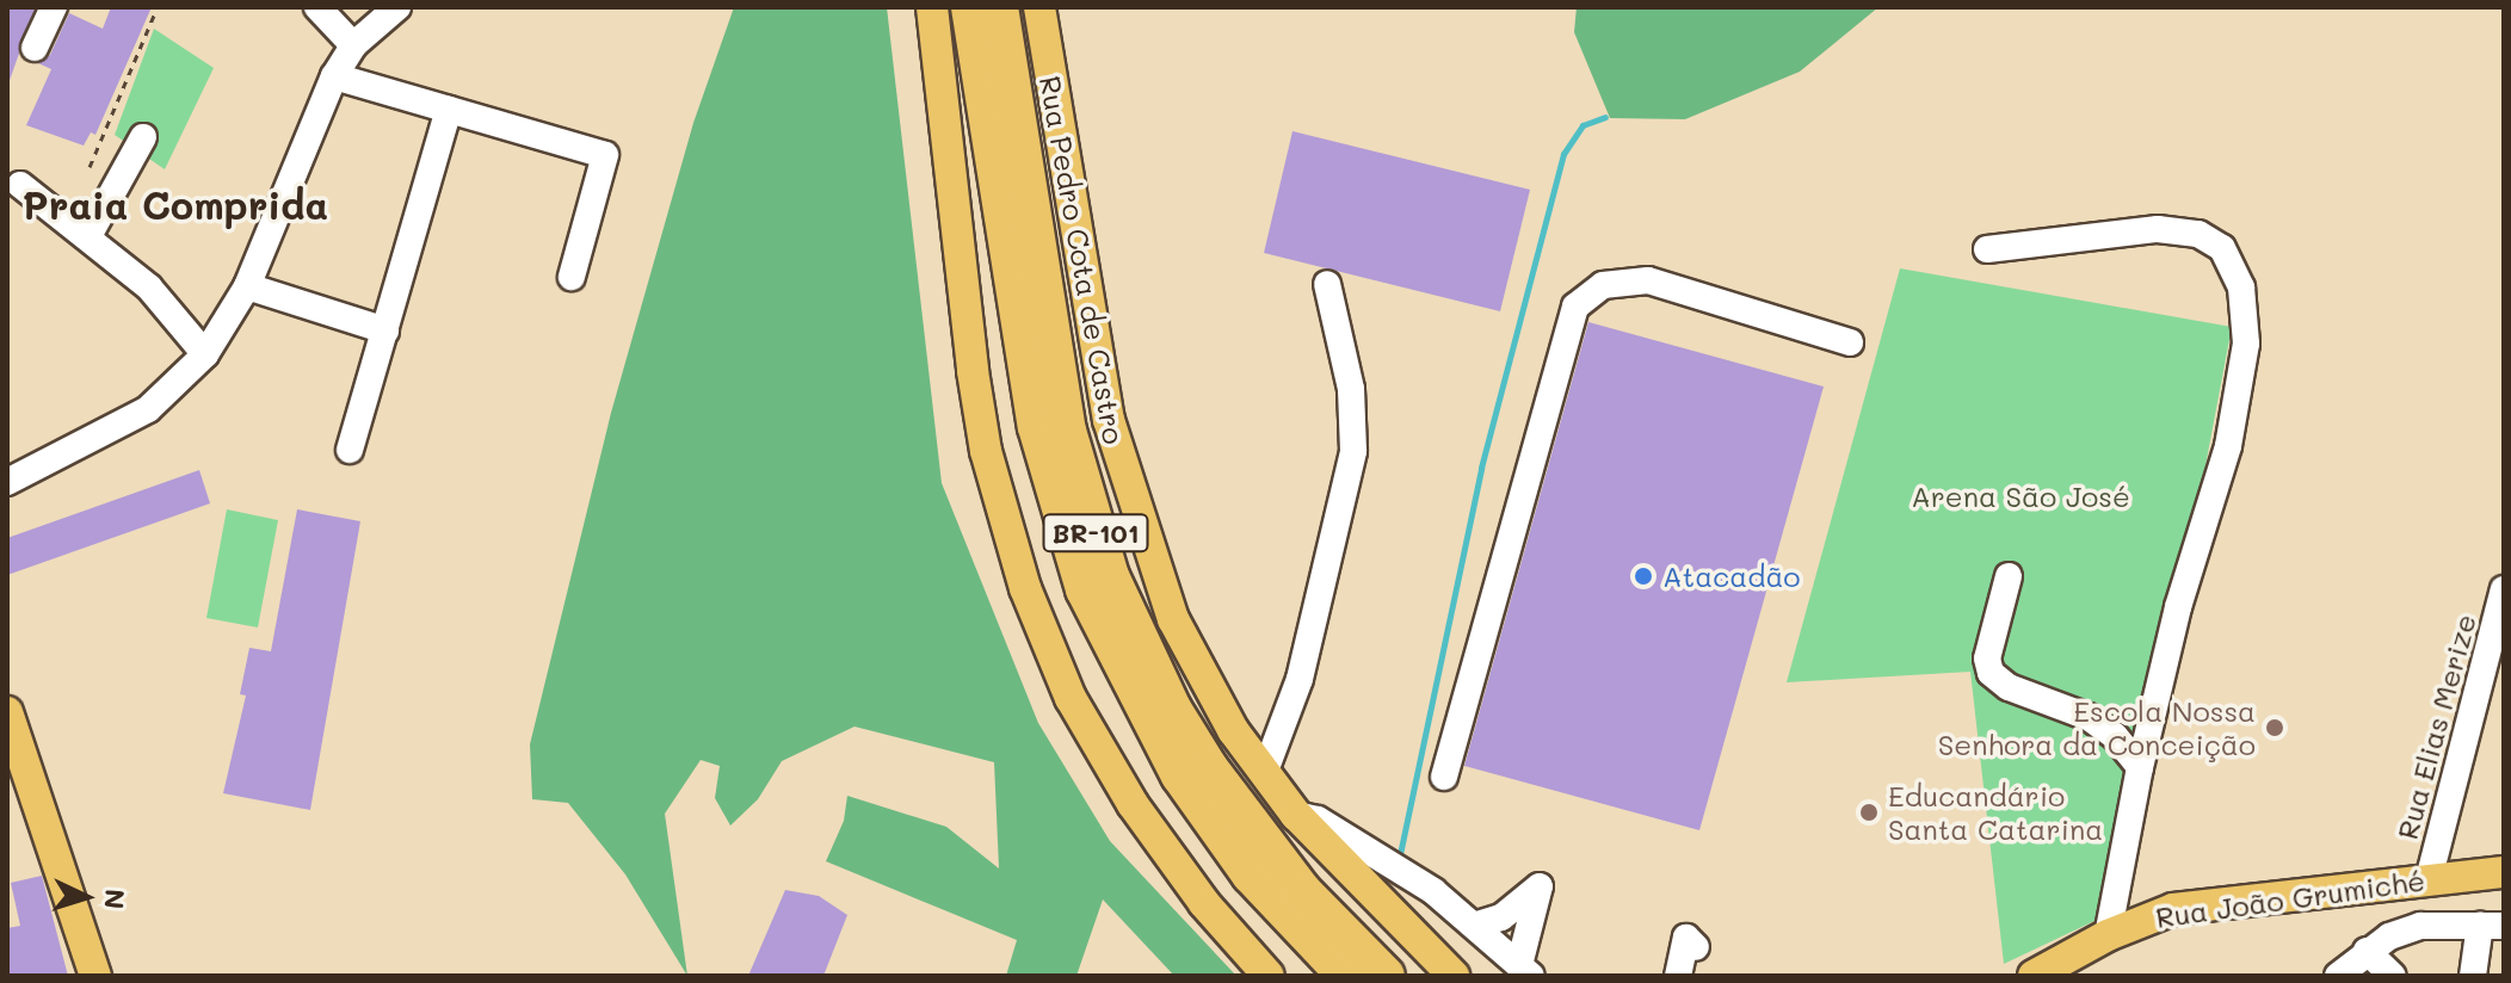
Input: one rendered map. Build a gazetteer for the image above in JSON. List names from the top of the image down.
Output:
{
  "streets": {
    "highway": ["BR-101"],
    "main road": ["Rua Pedro Cota de Castro", "Rua João Grumiché"],
    "street": ["Rua Elias Merize"]
  },
  "crossings": [
    ["Rua Elias Merize", "Rua João Grumiché"]
  ],
  "districts": ["Praia Comprida"],
  "parks": ["Arena São José"],
  "places": ["Atacadão", "Escola Nossa Senhora da Conceição", "Educandário Santa Catarina"],
  "north": "right"
}
